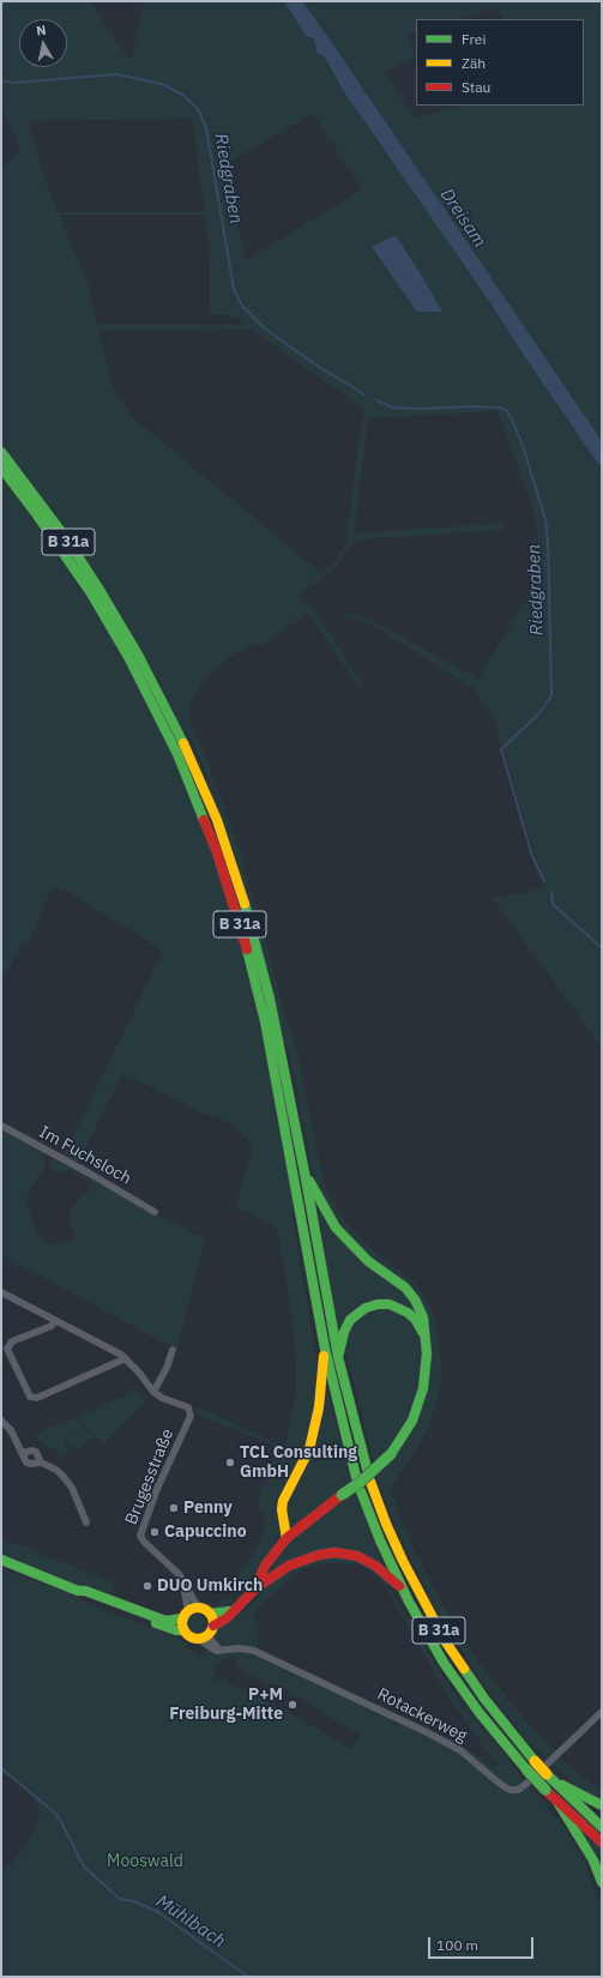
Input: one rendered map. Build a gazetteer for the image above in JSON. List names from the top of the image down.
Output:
{
  "streets": {
    "main road": ["B 31a"],
    "street": ["Im Fuchsloch", "Brugesstraße", "Rotackerweg"]
  },
  "water": ["Riedgraben", "Dreisam", "Mühlbach"],
  "parks": ["Mooswald"],
  "places": [
    "TCL Consulting GmbH",
    "Penny",
    "Capuccino",
    "DUO Umkirch",
    "P+M Freiburg-Mitte"
  ],
  "legend": ["Frei", "Zäh", "Stau"],
  "scale_bar": "100 m",
  "north": "top"
}
